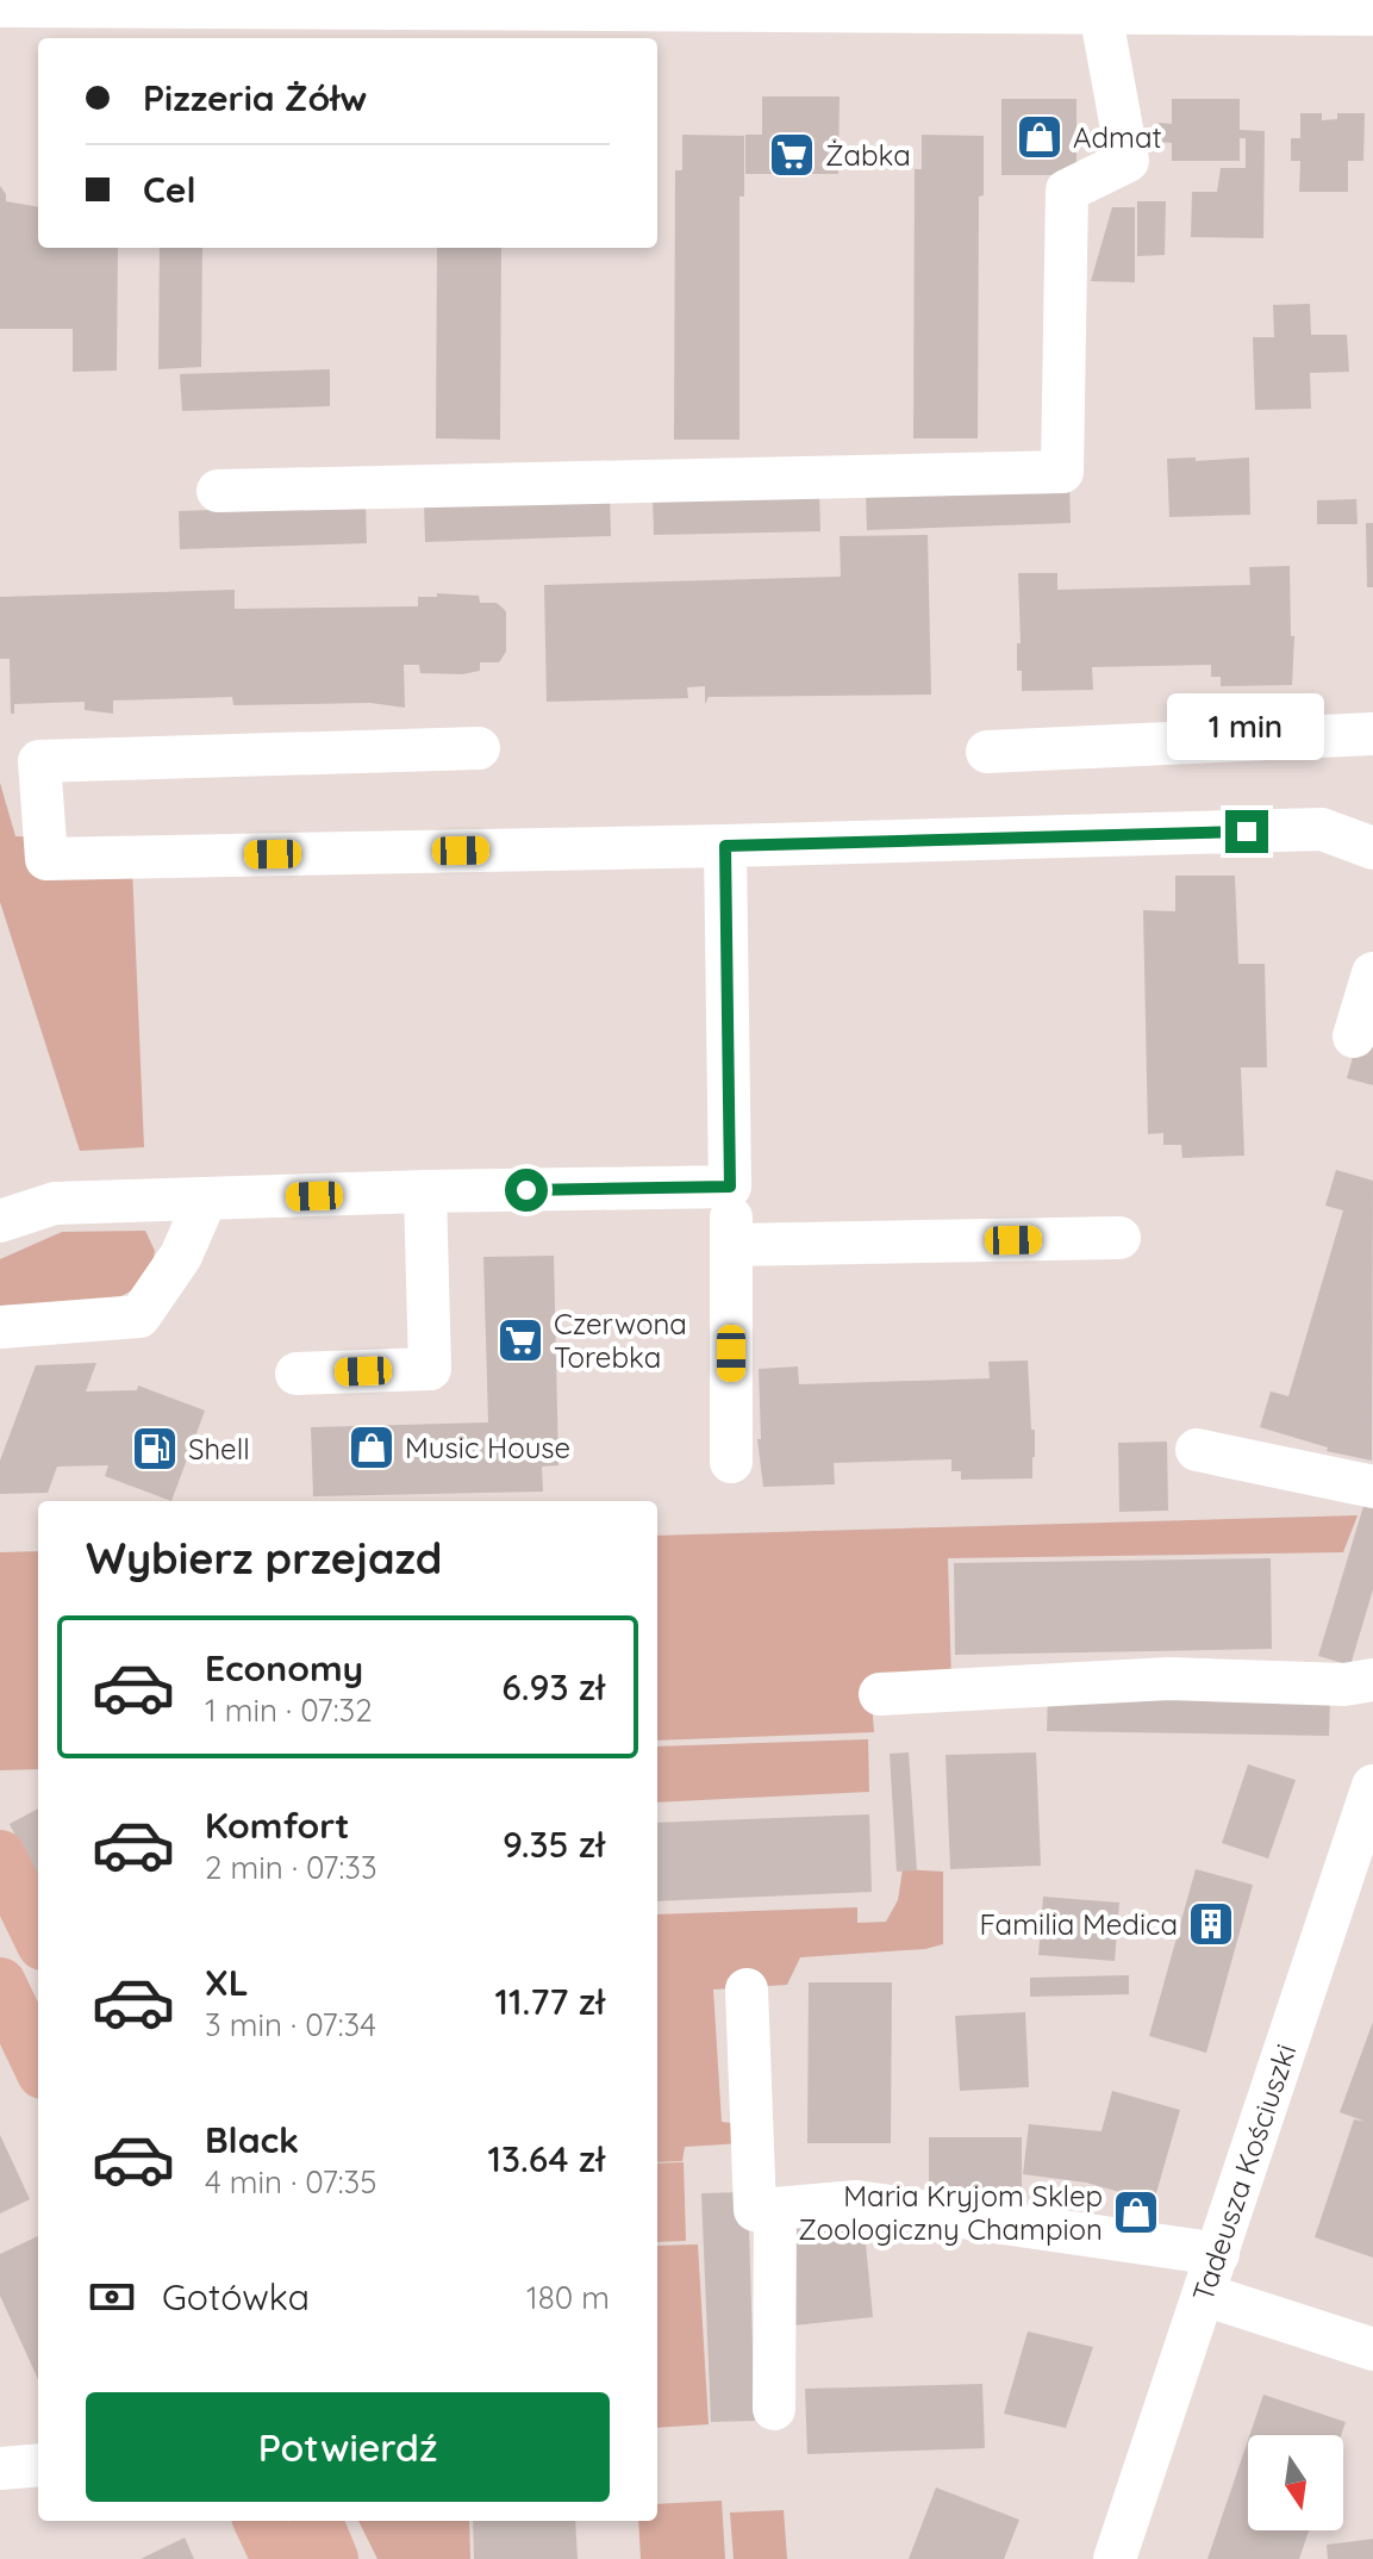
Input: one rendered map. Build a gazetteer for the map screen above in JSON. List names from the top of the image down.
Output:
{
  "streets": {
    "street": ["Tadeusza Kościuszki"]
  },
  "places": {
    "shop": ["Admat", "Music House", "Maria Kryjom Sklep Zoologiczny Champion"],
    "supermarket": ["Żabka", "Czerwona Torebka"],
    "fuel station": ["Shell"],
    "building": ["Familia Medica"]
  },
  "north": "bottom",
  "page": {
    "banner": ["Pizzeria Żółw", "Cel"],
    "bubble": "1 min",
    "heading": "Wybierz przejazd",
    "list": [
      {
        "name": "Economy",
        "note": "1 min · 07:32",
        "value": "6.93 zł"
      },
      {
        "name": "Komfort",
        "note": "2 min · 07:33",
        "value": "9.35 zł"
      },
      {
        "name": "XL",
        "note": "3 min · 07:34",
        "value": "11.77 zł"
      },
      {
        "name": "Black",
        "note": "4 min · 07:35",
        "value": "13.64 zł"
      }
    ],
    "pay": ["Gotówka", "180 m"],
    "buttons": "Potwierdź"
  }
}
